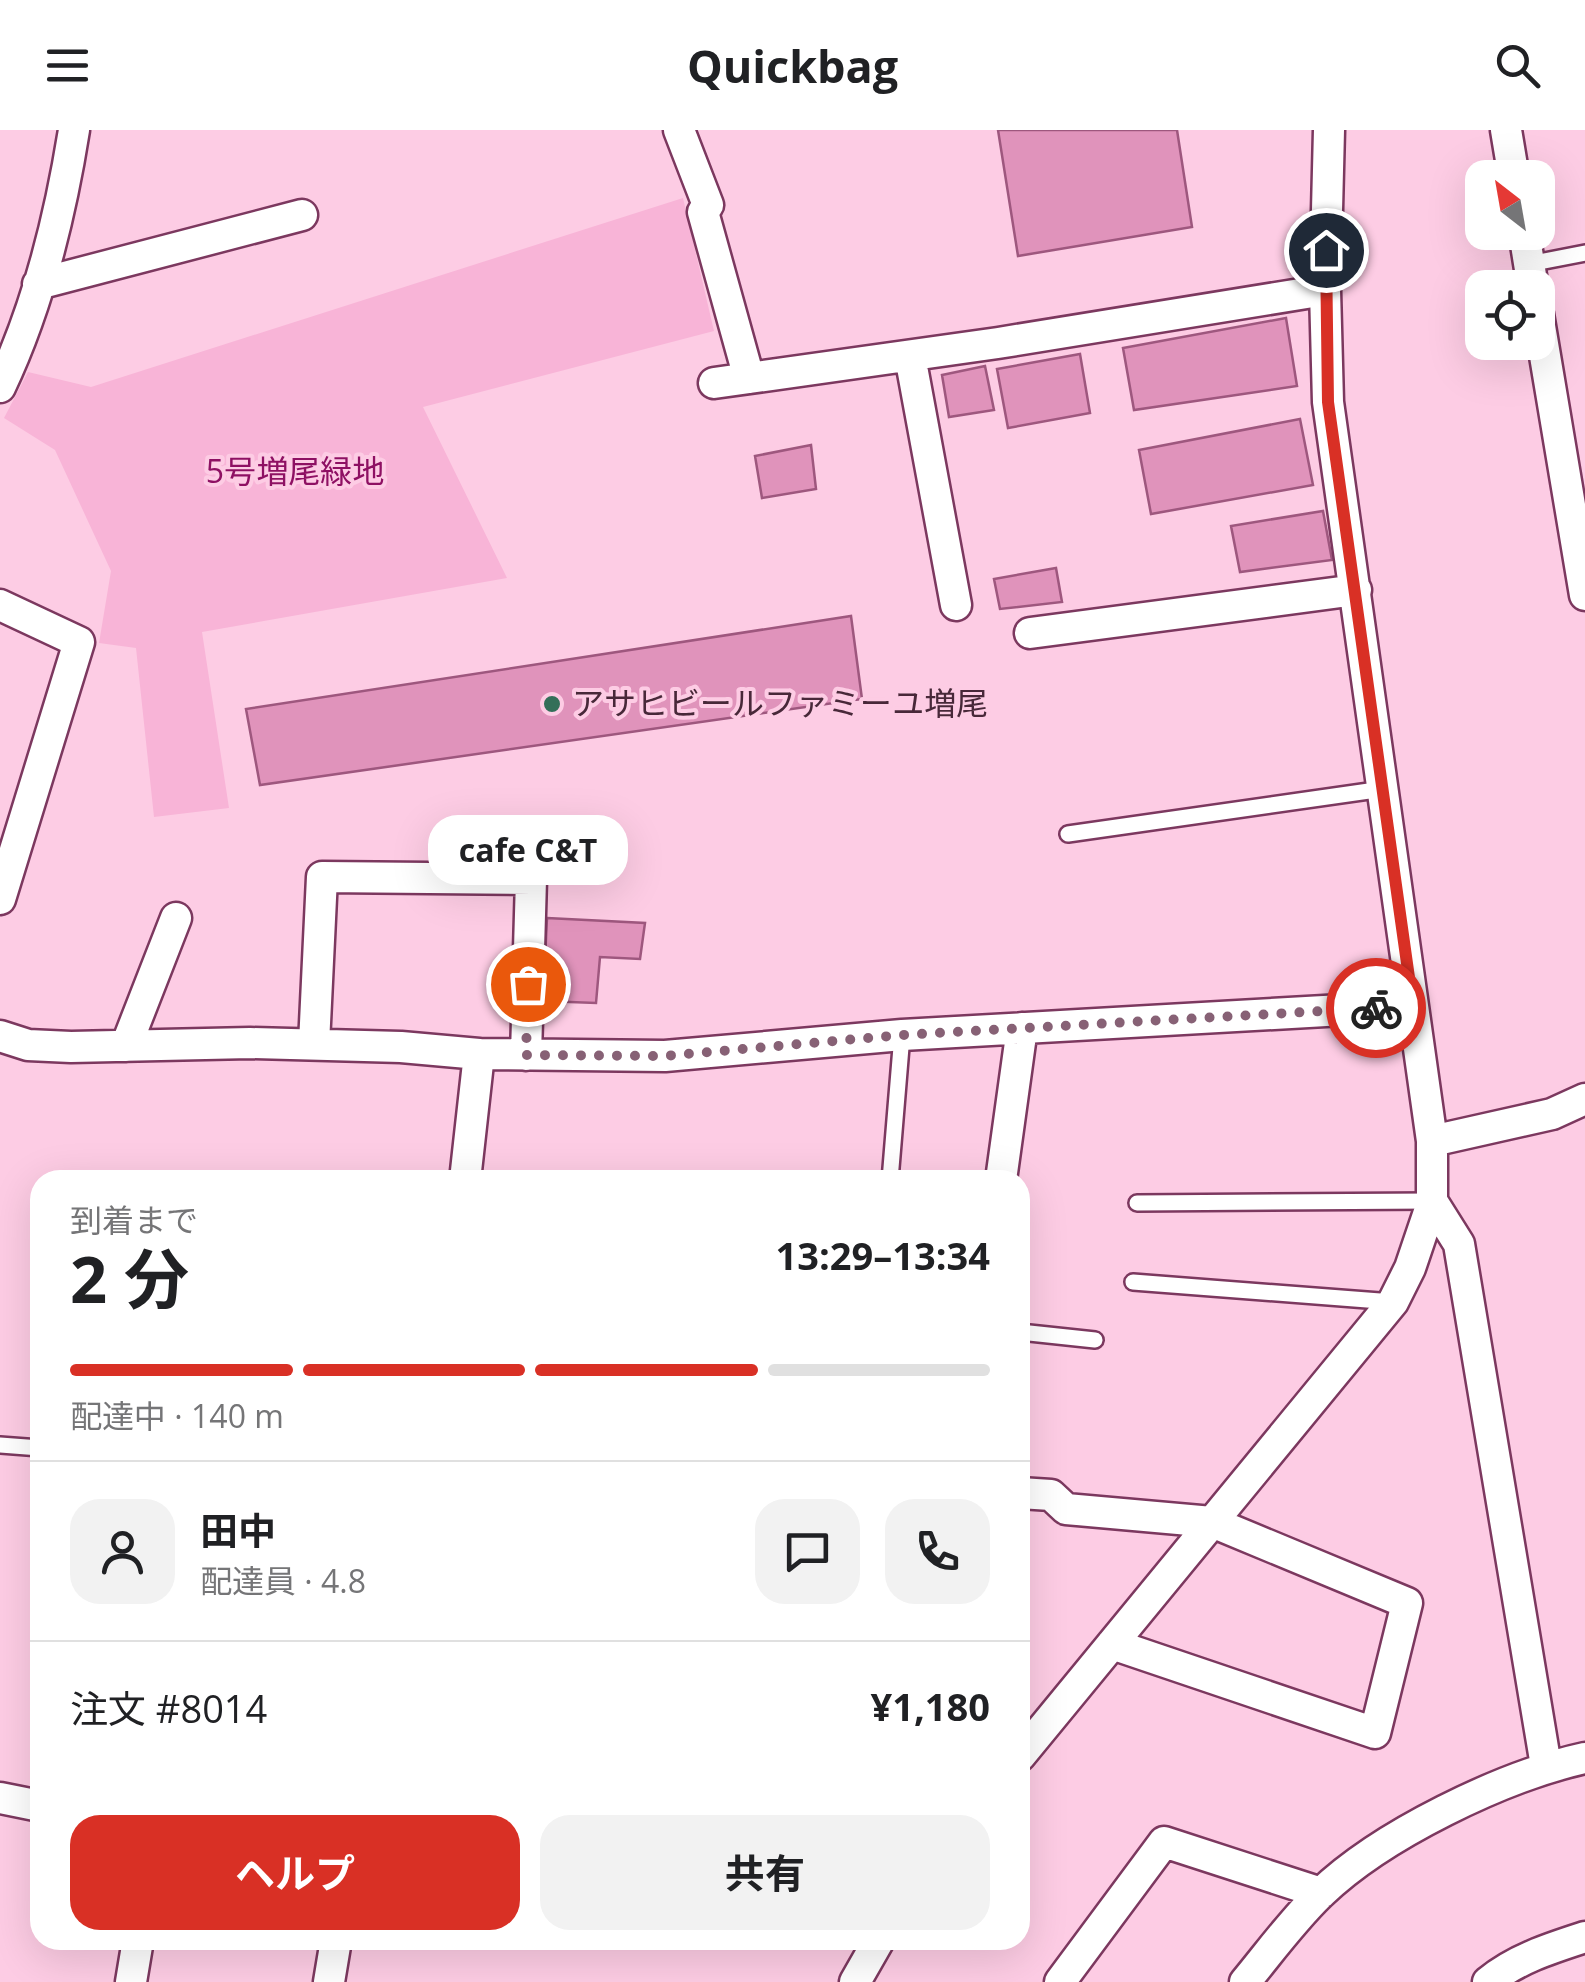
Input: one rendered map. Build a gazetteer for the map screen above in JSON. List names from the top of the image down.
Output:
{
  "parks": ["5号増尾緑地"],
  "places": ["アサヒビールファミーユ増尾", "cafe C&T"],
  "north": "top left",
  "page": {
    "header": "Quickbag",
    "bubble": "cafe C&T",
    "heading": ["2 分", "到着まで", "13:29–13:34"],
    "panel": [
      "田中",
      "配達員 · 4.8",
      "注文 #8014",
      "¥1,180"
    ],
    "bar": "配達中 · 140 m",
    "buttons": ["ヘルプ", "共有"]
  }
}
